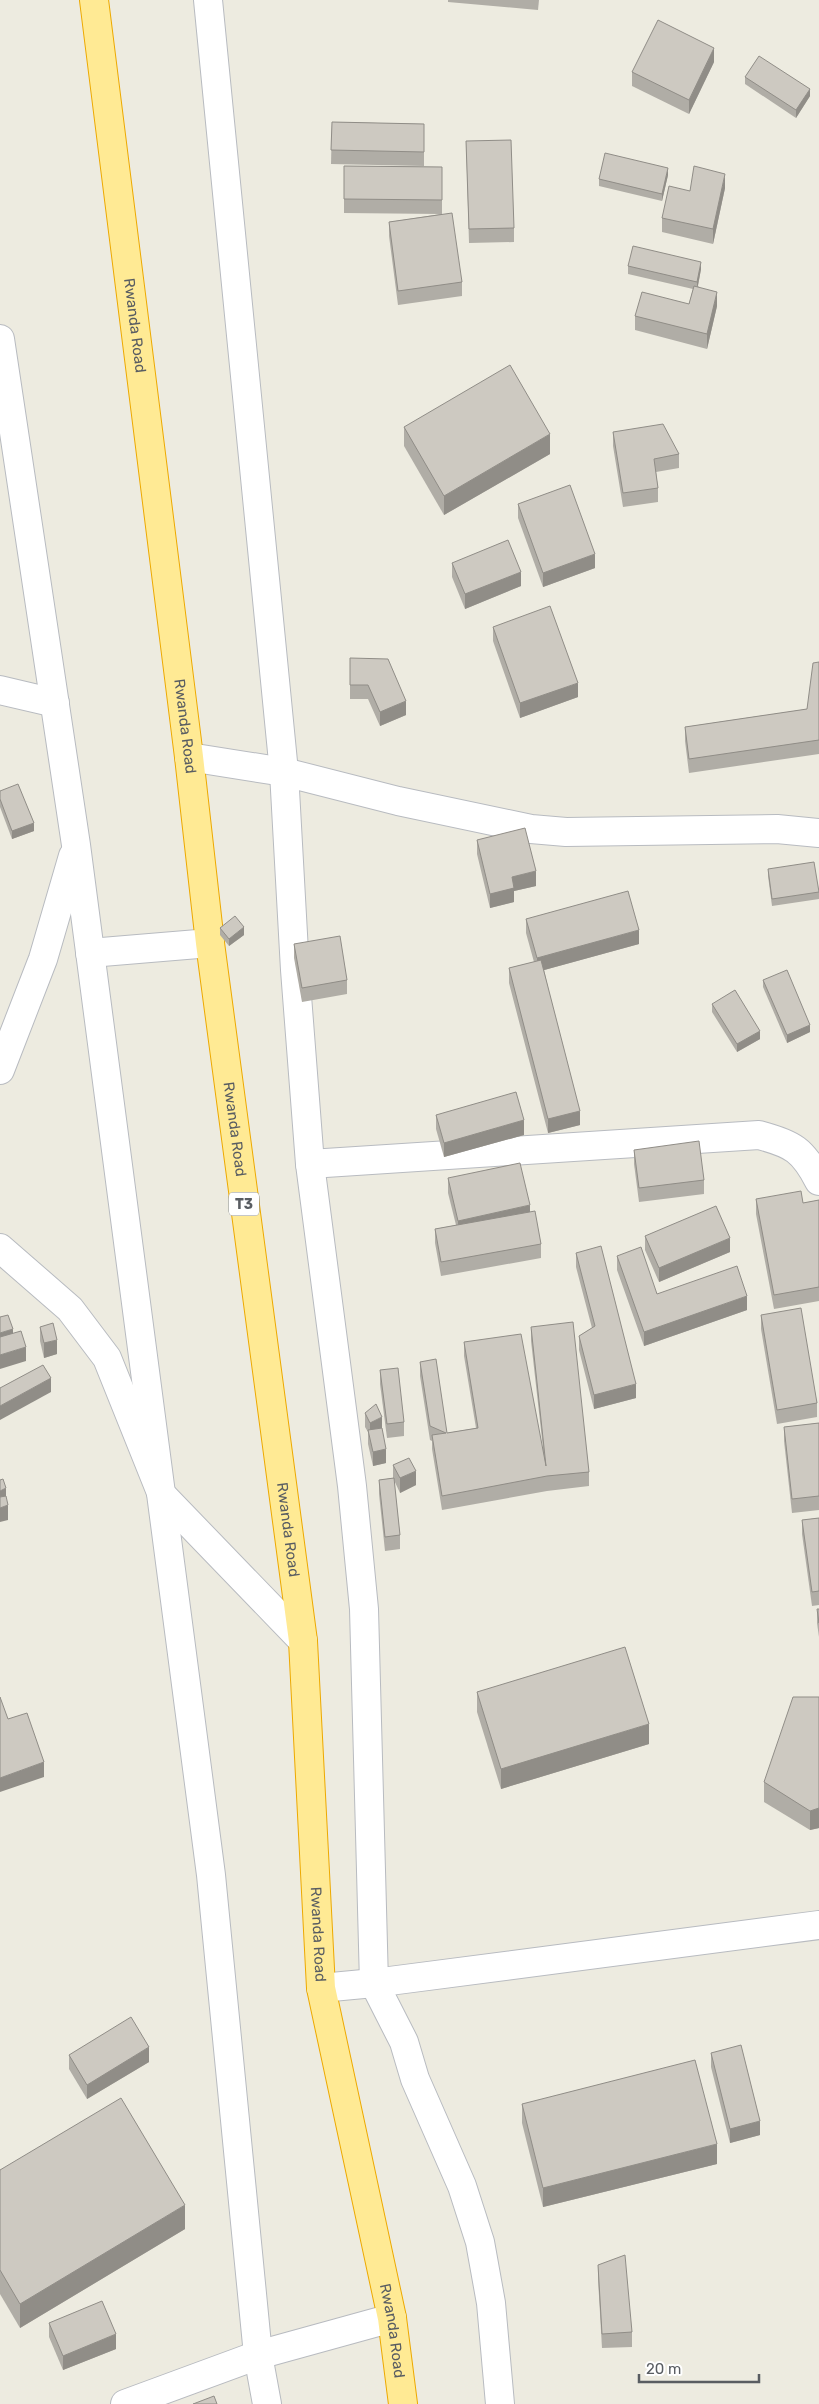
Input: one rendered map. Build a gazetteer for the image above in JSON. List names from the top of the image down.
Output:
{
  "streets": {
    "highway": ["Rwanda Road", "T3"]
  },
  "scale_bar": "20 m"
}
